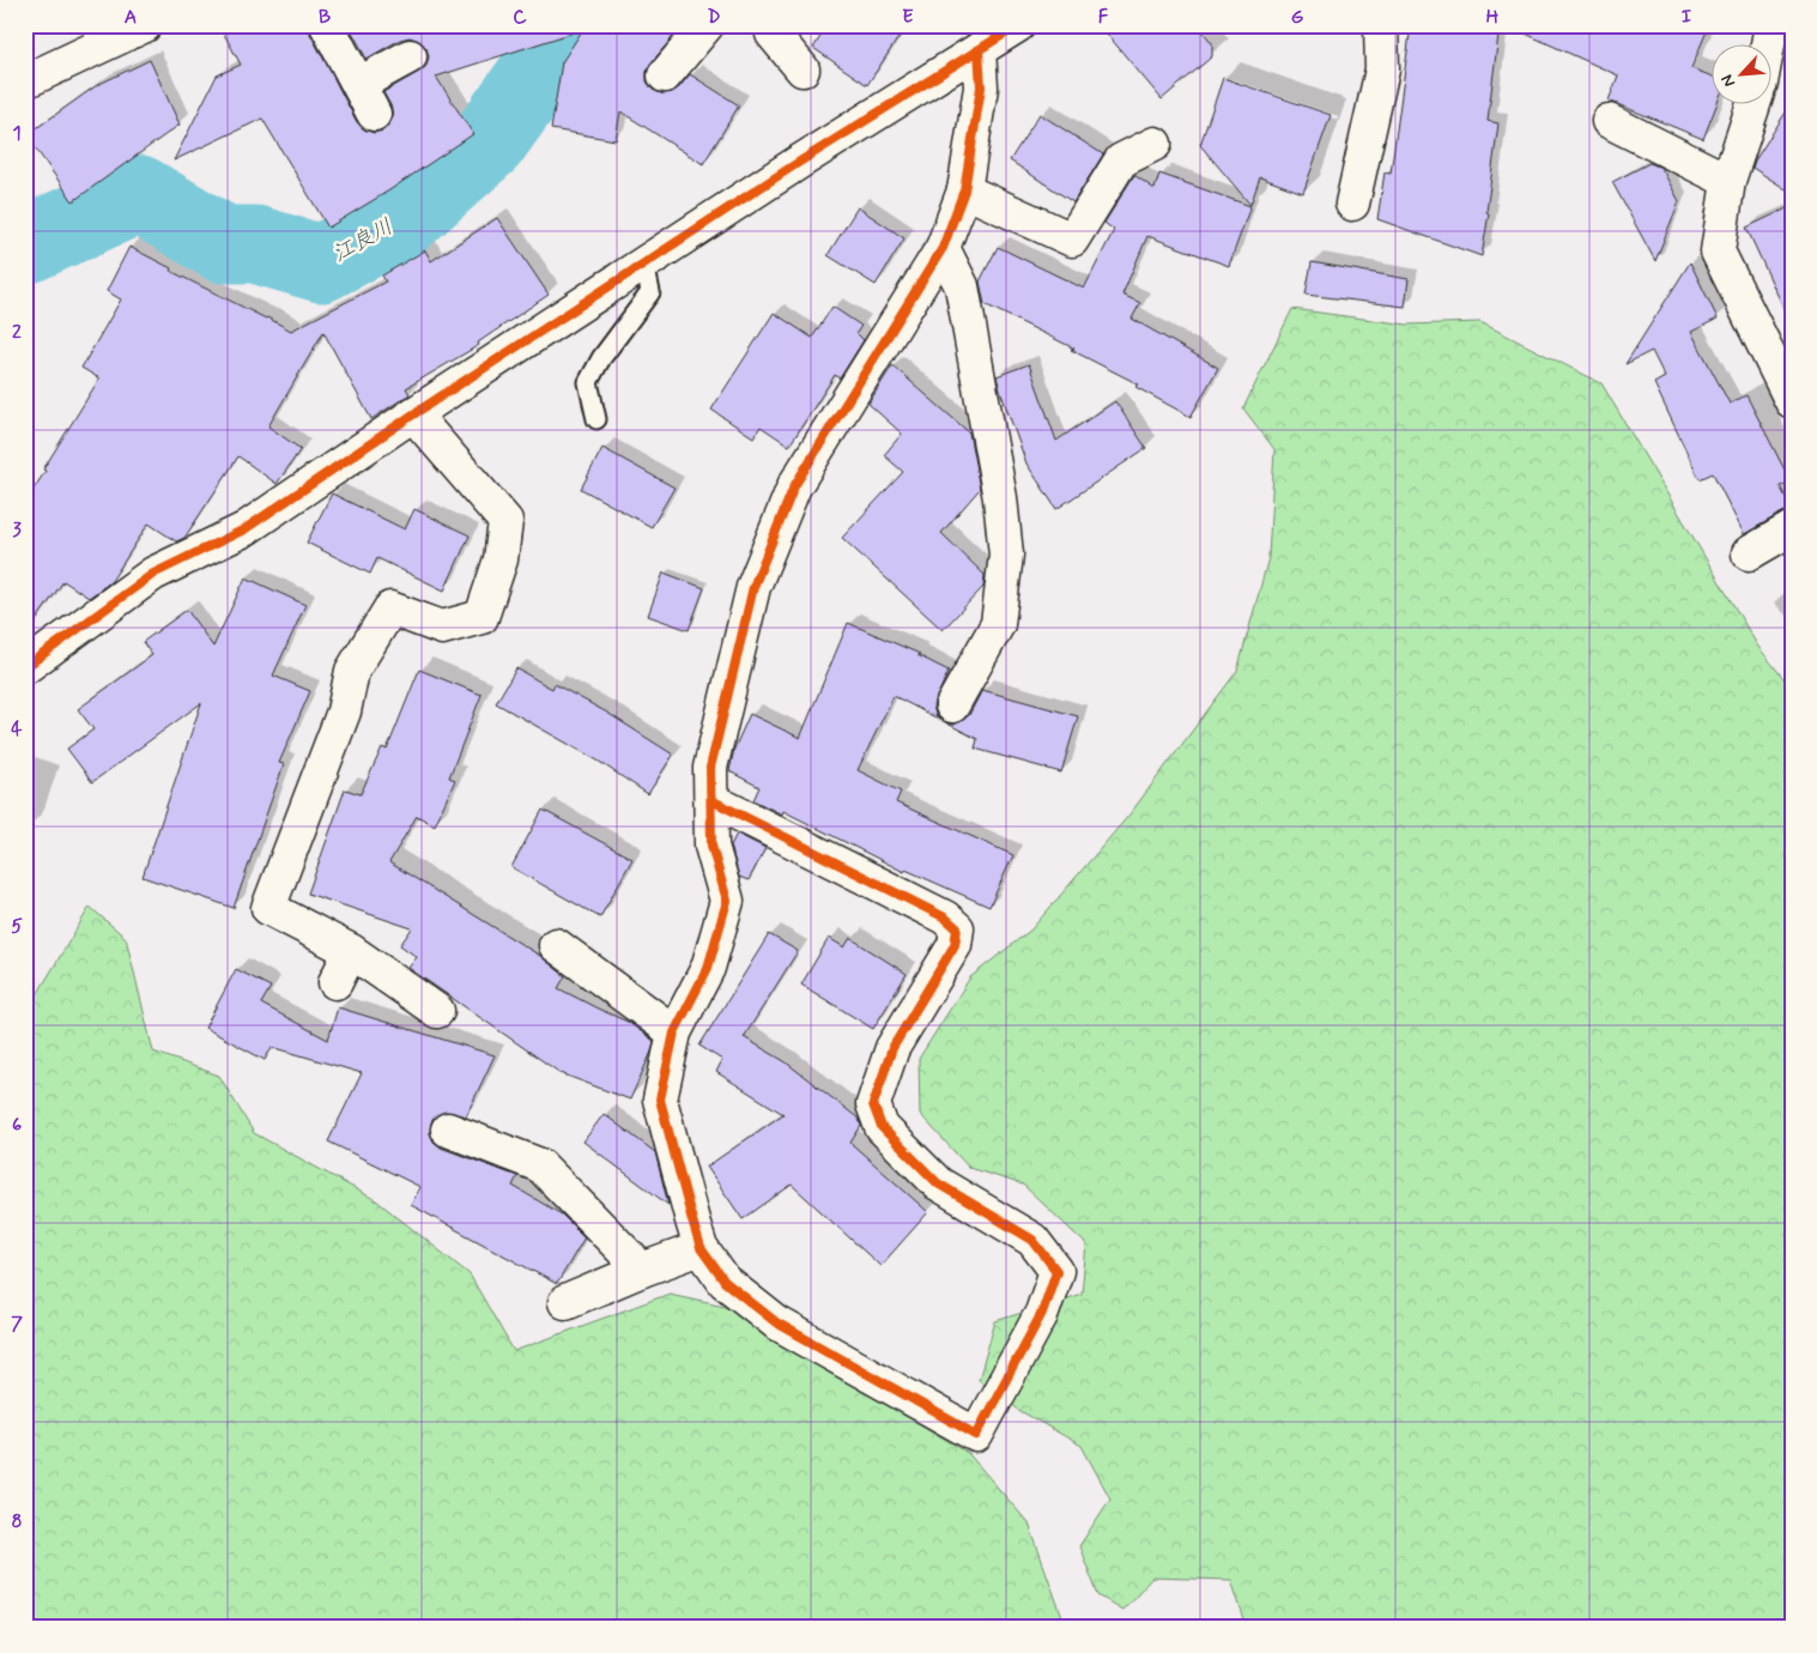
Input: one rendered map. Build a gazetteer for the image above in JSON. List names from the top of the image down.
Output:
{
  "water": ["江良川"],
  "north": "bottom left",
  "grid": {
    "columns": [
      "A",
      "B",
      "C",
      "D",
      "E",
      "F",
      "G",
      "H",
      "I"
    ],
    "rows": [
      "1",
      "2",
      "3",
      "4",
      "5",
      "6",
      "7",
      "8"
    ]
  }
}
